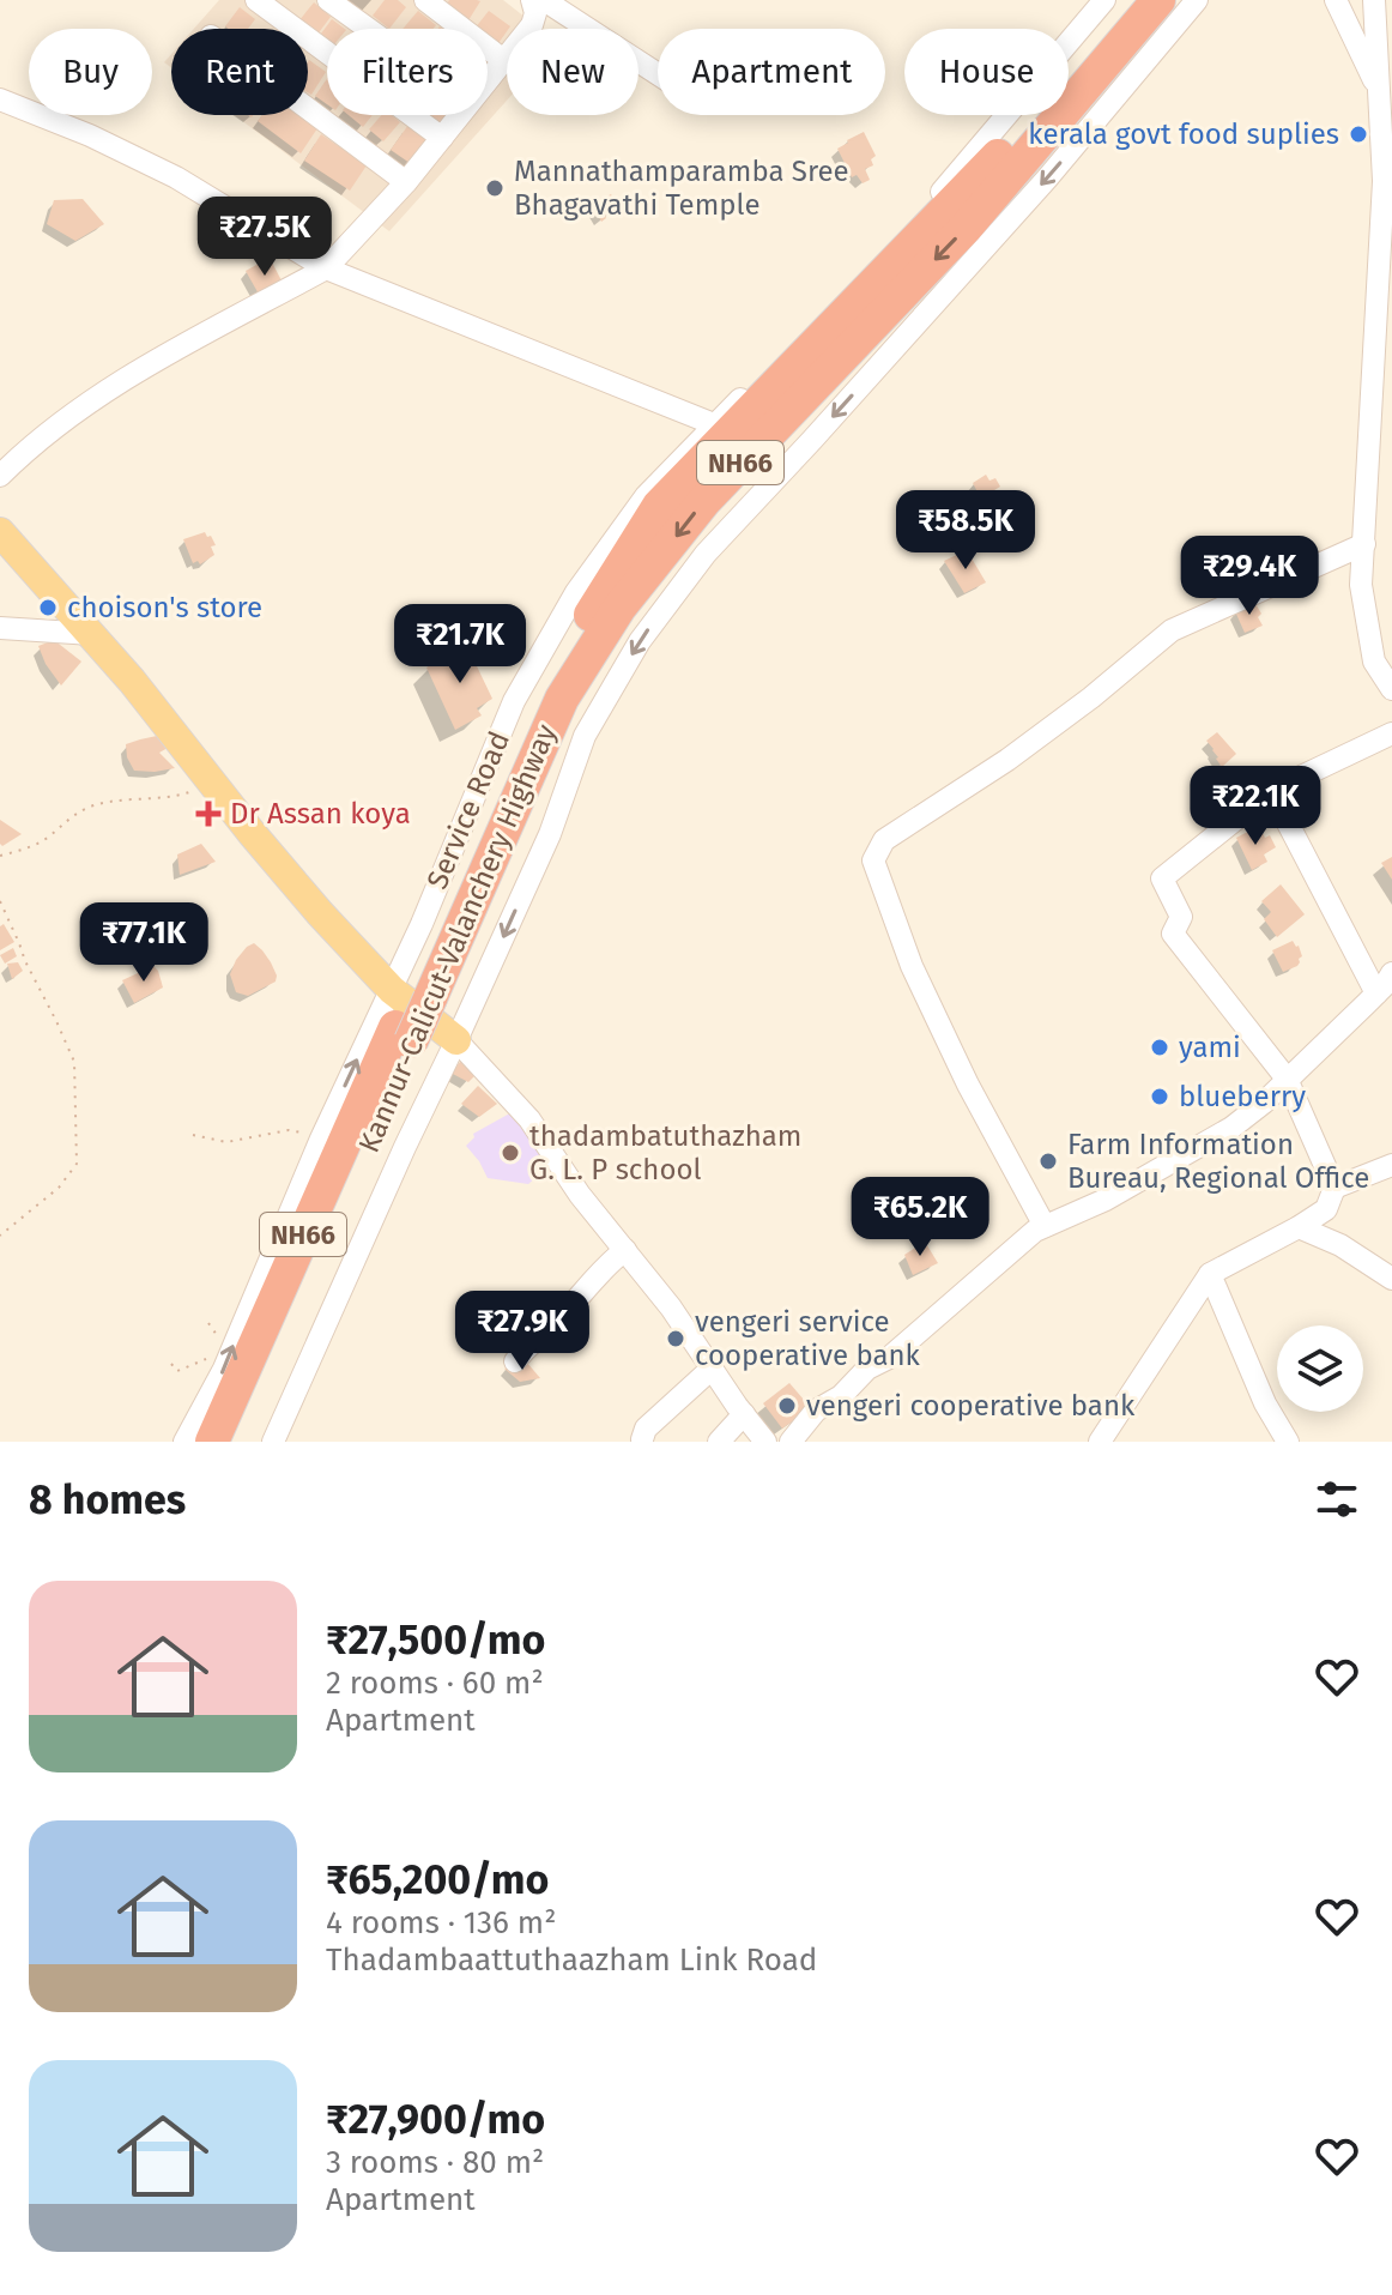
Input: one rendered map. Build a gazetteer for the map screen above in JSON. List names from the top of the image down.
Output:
{
  "streets": {
    "highway": ["NH66", "Kannur-Calicut-Valanchery Highway"],
    "street": ["Service Road"]
  },
  "crossings": [
    ["NH66", "Service Road"],
    ["NH66", "Kannur-Calicut-Valanchery Highway"],
    ["Service Road", "Kannur-Calicut-Valanchery Highway"]
  ],
  "places": {
    "other": [
      "kerala govt food suplies",
      "Mannathamparamba Sree Bhagavathi Temple",
      "choison's store",
      "yami",
      "blueberry",
      "thadambatuthazham G. L. P school",
      "Farm Information Bureau, Regional Office",
      "vengeri service cooperative bank",
      "vengeri cooperative bank"
    ],
    "health": ["Dr Assan koya"]
  },
  "page": {
    "chip": [
      "Buy",
      "Rent",
      "Filters",
      "New",
      "Apartment",
      "House"
    ],
    "price": [
      "₹27.5K",
      "₹58.5K",
      "₹29.4K",
      "₹21.7K",
      "₹22.1K",
      "₹77.1K",
      "₹65.2K",
      "₹27.9K"
    ],
    "heading": "8 homes",
    "list": [
      {
        "name": "₹27,500/mo",
        "note": "2 rooms · 60 m² · Apartment"
      },
      {
        "name": "₹65,200/mo",
        "note": "4 rooms · 136 m² · Thadambaattuthaazham Link Road"
      },
      {
        "name": "₹27,900/mo",
        "note": "3 rooms · 80 m² · Apartment"
      }
    ]
  }
}
